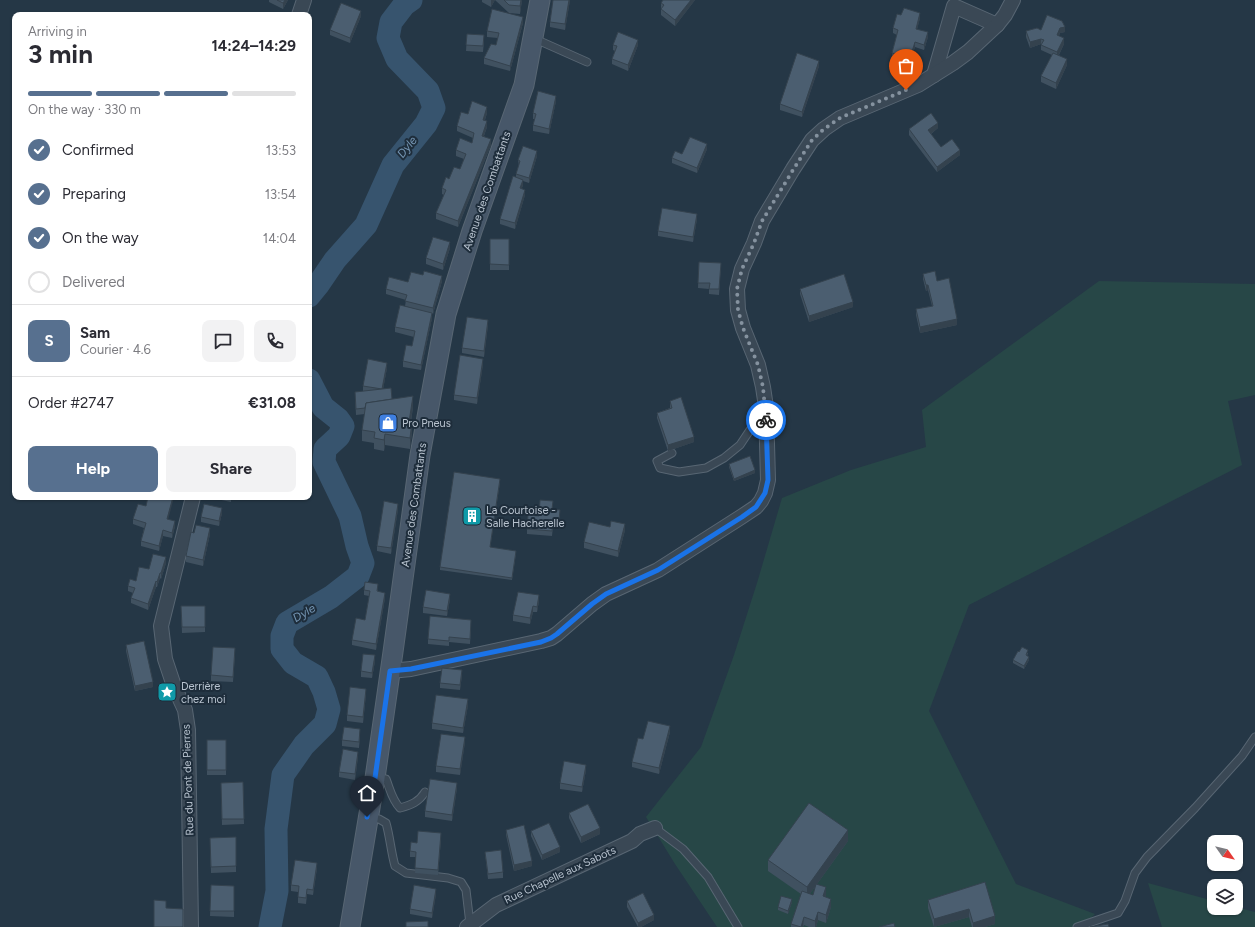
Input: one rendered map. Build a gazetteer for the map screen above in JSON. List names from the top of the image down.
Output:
{
  "streets": {
    "main road": ["Avenue des Combattants"],
    "street": ["Rue du Pont de Pierres", "Rue Chapelle aux Sabots"]
  },
  "water": ["Dyle"],
  "places": {
    "shop": ["Pro Pneus"],
    "building": ["La Courtoise - Salle Hacherelle"],
    "place": ["Derrière chez moi"]
  },
  "north": "bottom right",
  "page": {
    "heading": ["3 min", "Arriving in", "14:24–14:29"],
    "panel": [
      "Sam",
      "Courier · 4.6",
      "Order #2747",
      "€31.08"
    ],
    "bar": "On the way · 330 m",
    "list": [
      ["Confirmed", "13:53"],
      ["Preparing", "13:54"],
      ["On the way", "14:04"],
      "Delivered"
    ],
    "round": "S",
    "buttons": ["Help", "Share"]
  }
}
